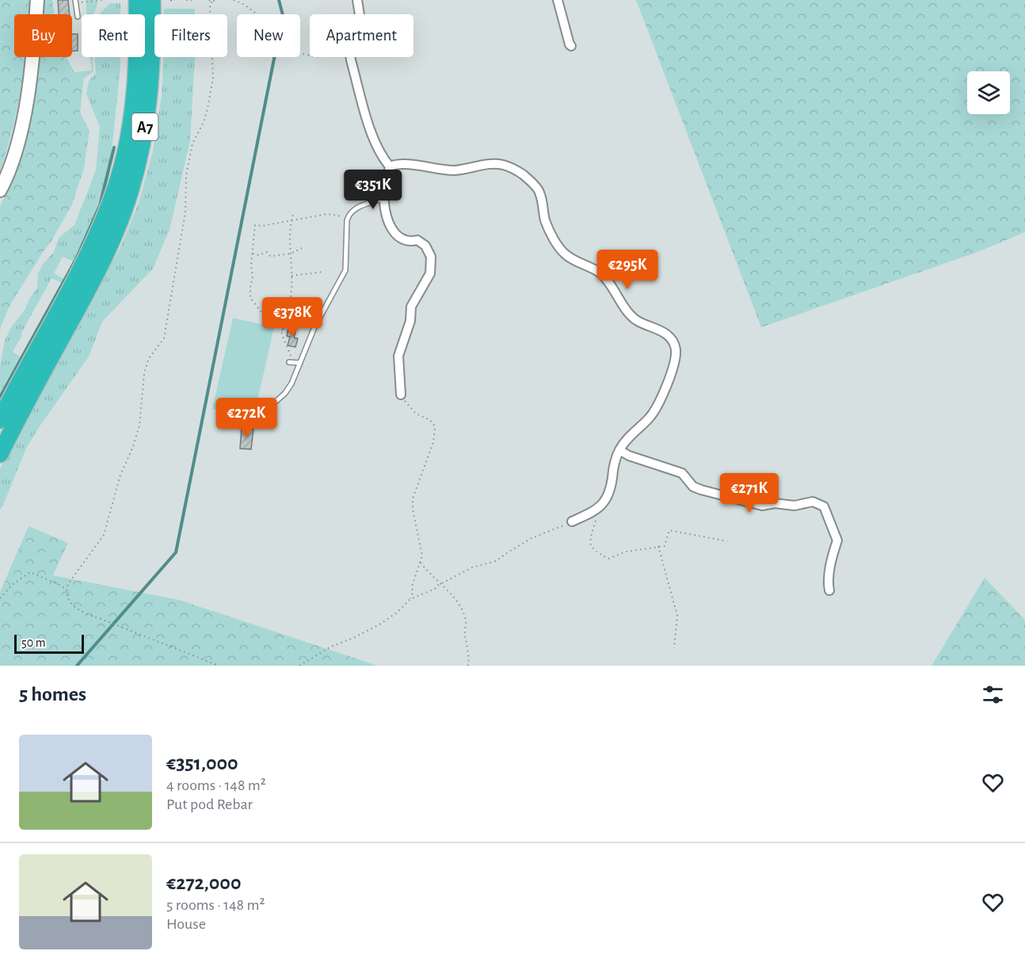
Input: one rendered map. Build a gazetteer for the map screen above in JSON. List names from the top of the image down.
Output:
{
  "streets": {
    "highway": ["A7"]
  },
  "scale_bar": "50 m",
  "page": {
    "chip": [
      "Buy",
      "Rent",
      "Filters",
      "New",
      "Apartment"
    ],
    "price": [
      "€351K",
      "€295K",
      "€378K",
      "€272K",
      "€271K"
    ],
    "scale": "50 m",
    "heading": "5 homes",
    "list": [
      {
        "name": "€351,000",
        "note": "4 rooms · 148 m² · Put pod Rebar"
      },
      {
        "name": "€272,000",
        "note": "5 rooms · 148 m² · House"
      }
    ]
  }
}
